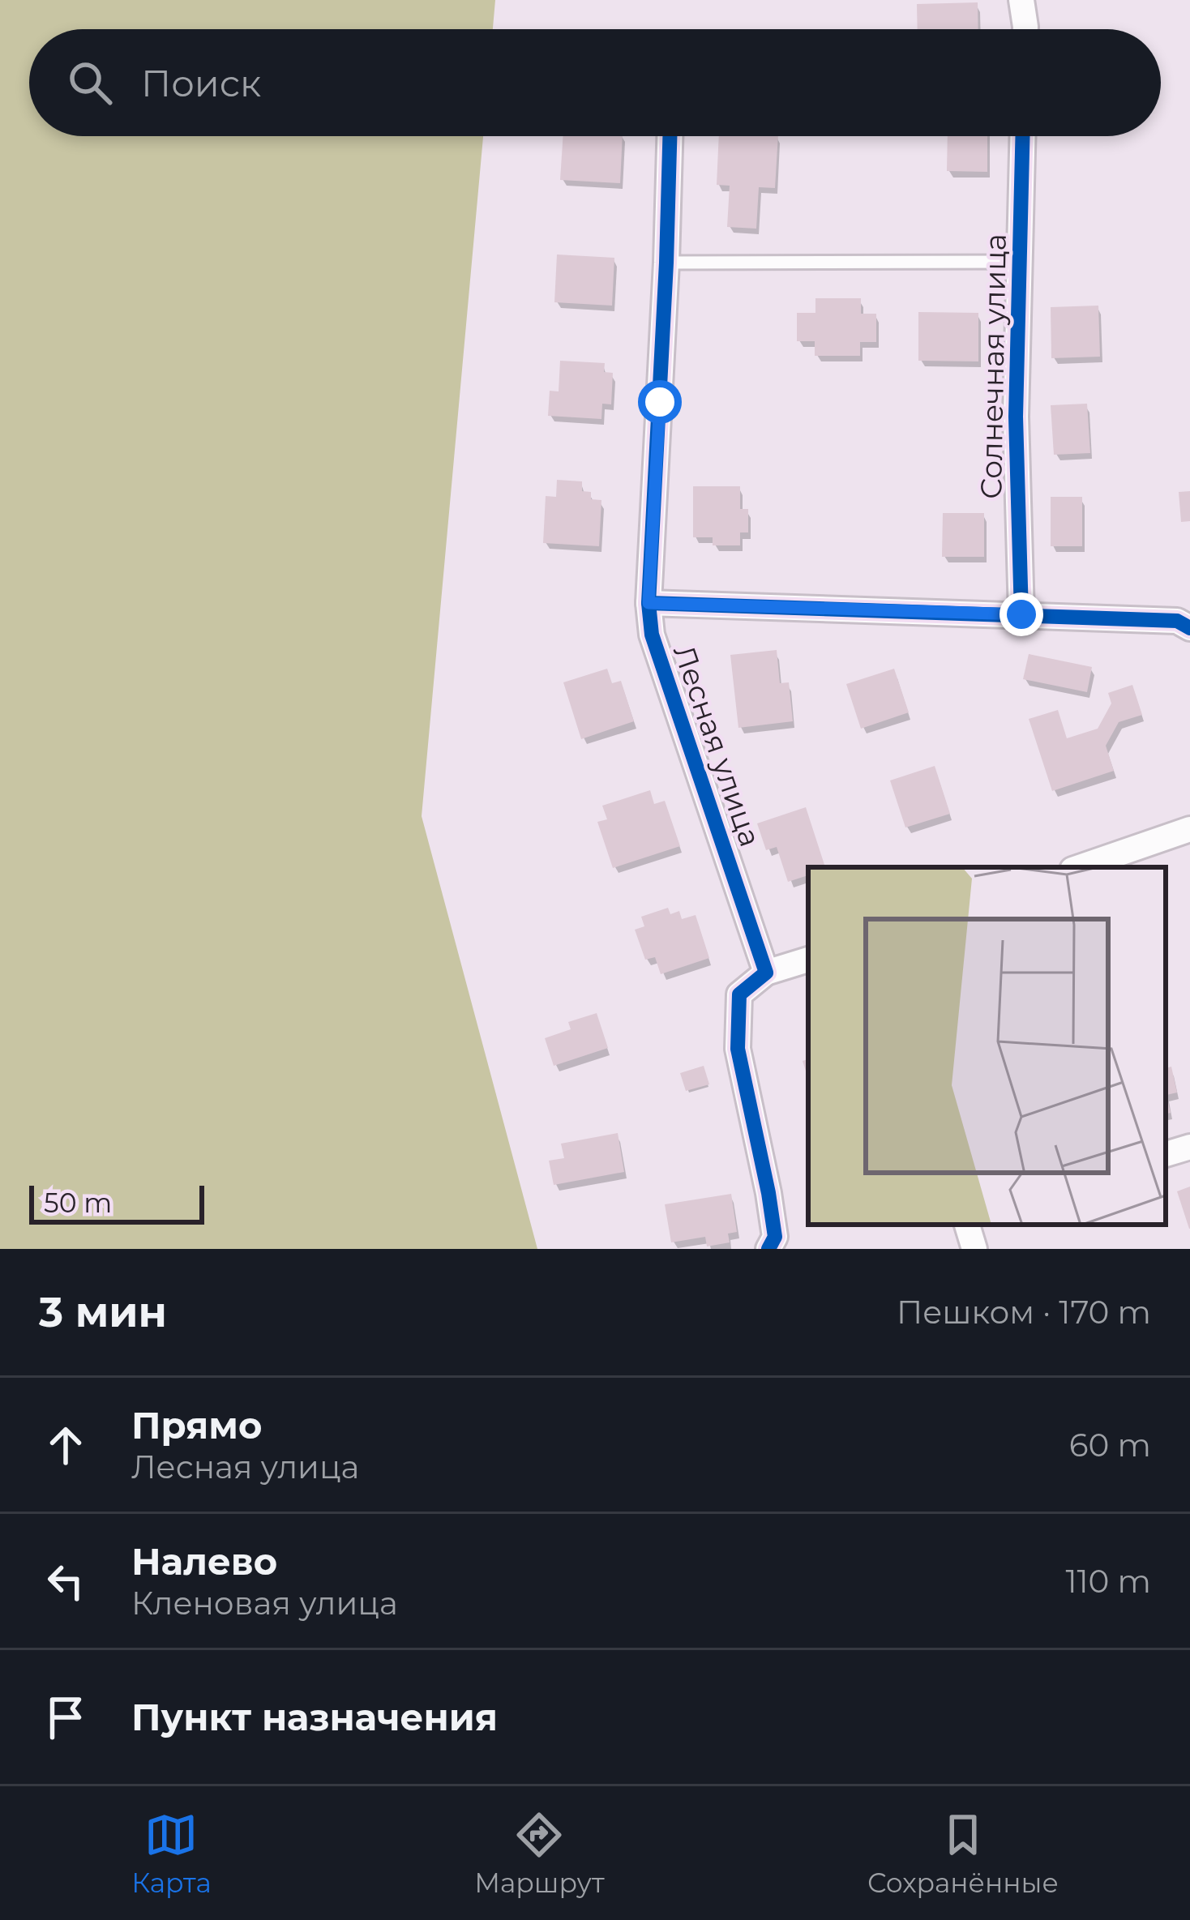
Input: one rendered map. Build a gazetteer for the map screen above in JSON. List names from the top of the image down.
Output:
{
  "streets": {
    "street": ["Солнечная улица", "Лесная улица"]
  },
  "scale_bar": "50 m",
  "page": {
    "search": "Поиск",
    "scale": "50 m",
    "heading": ["3 мин", "Пешком · 170 m"],
    "list": [
      ["Прямо", "Лесная улица", "60 m"],
      ["Налево", "Кленовая улица", "110 m"],
      "Пункт назначения"
    ],
    "nav": ["Карта", "Маршрут", "Сохранённые"]
  }
}
